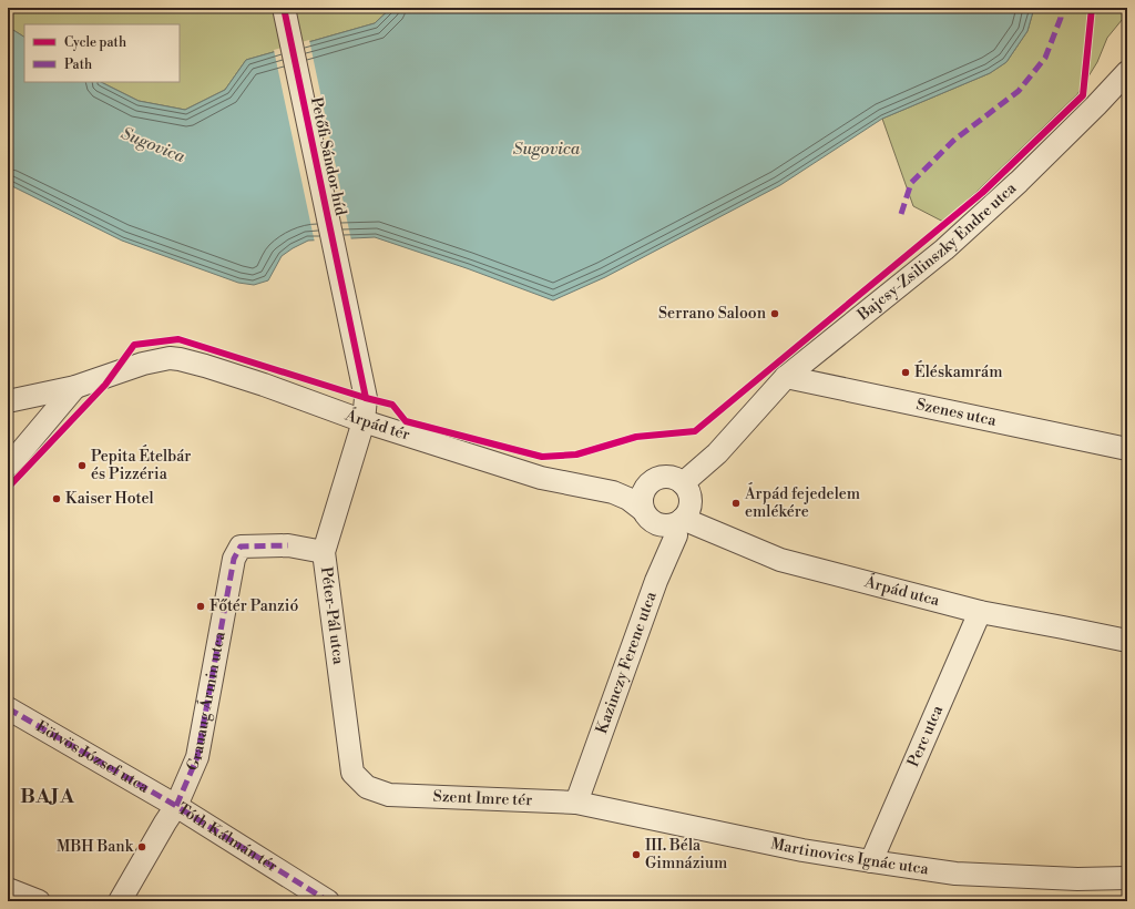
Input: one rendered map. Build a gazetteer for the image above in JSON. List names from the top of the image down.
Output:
{
  "streets": {
    "street": [
      "Petőfi Sándor híd",
      "Bajcsy-Zsilinszky Endre utca",
      "Szenes utca",
      "Árpád tér",
      "Árpád utca",
      "Péter-Pál utca",
      "Kazinczy Ferenc utca",
      "Grauaug Ármin utca",
      "Perc utca",
      "Eötvös József utca",
      "Szent Imre tér",
      "Tóth Kálmán tér",
      "Martinovics Ignác utca"
    ]
  },
  "crossings": [
    ["Petőfi Sándor híd", "Árpád tér"],
    ["Petőfi Sándor híd", "Péter-Pál utca"],
    ["Bajcsy-Zsilinszky Endre utca", "Szenes utca"],
    ["Bajcsy-Zsilinszky Endre utca", "Árpád tér"],
    ["Bajcsy-Zsilinszky Endre utca", "Árpád utca"],
    ["Bajcsy-Zsilinszky Endre utca", "Kazinczy Ferenc utca"],
    ["Árpád tér", "Árpád utca"],
    ["Árpád tér", "Péter-Pál utca"],
    ["Árpád tér", "Kazinczy Ferenc utca"],
    ["Árpád utca", "Kazinczy Ferenc utca"],
    ["Árpád utca", "Perc utca"],
    ["Péter-Pál utca", "Grauaug Ármin utca"],
    ["Péter-Pál utca", "Szent Imre tér"],
    ["Kazinczy Ferenc utca", "Szent Imre tér"],
    ["Kazinczy Ferenc utca", "Martinovics Ignác utca"],
    ["Grauaug Ármin utca", "Eötvös József utca"],
    ["Grauaug Ármin utca", "Tóth Kálmán tér"],
    ["Perc utca", "Martinovics Ignác utca"],
    ["Eötvös József utca", "Tóth Kálmán tér"],
    ["Szent Imre tér", "Martinovics Ignác utca"]
  ],
  "districts": ["BAJA"],
  "water": ["Sugovica"],
  "places": [
    "Serrano Saloon",
    "Éléskamrám",
    "Pepita Ételbár és Pizzéria",
    "Kaiser Hotel",
    "Árpád fejedelem emlékére",
    "Főtér Panzió",
    "MBH Bank",
    "III. Béla Gimnázium"
  ],
  "legend": ["Cycle path", "Path"]
}
